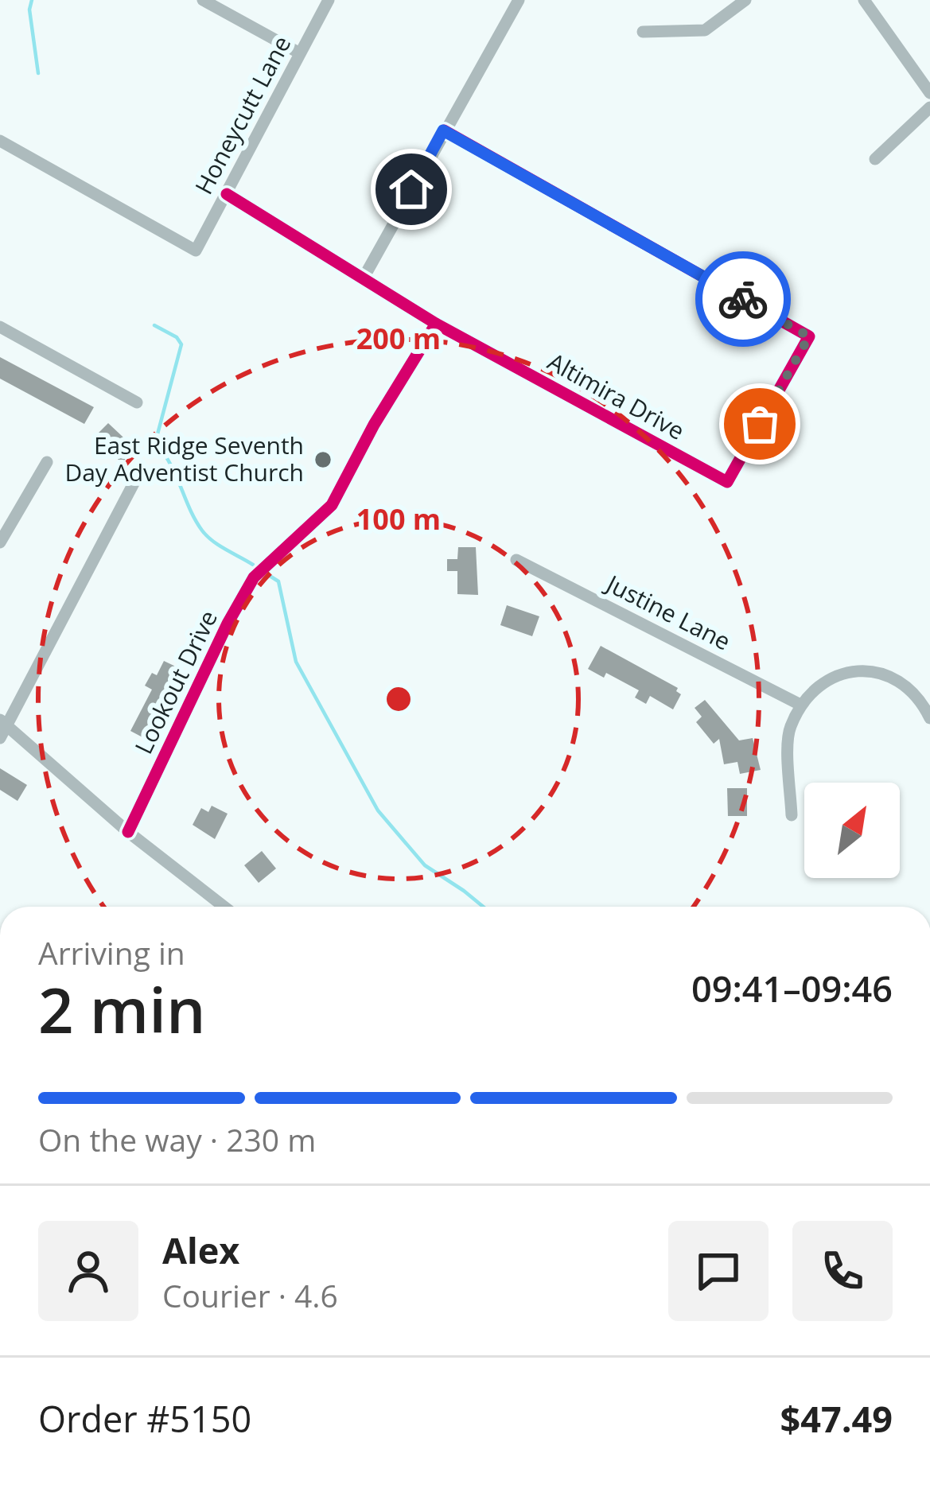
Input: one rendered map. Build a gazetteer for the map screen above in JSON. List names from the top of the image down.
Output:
{
  "streets": {
    "street": [
      "Honeycutt Lane",
      "Altimira Drive",
      "Justine Lane",
      "Lookout Drive"
    ]
  },
  "crossings": [
    ["Honeycutt Lane", "Altimira Drive"],
    ["Altimira Drive", "Lookout Drive"]
  ],
  "places": ["East Ridge Seventh Day Adventist Church"],
  "north": "top right",
  "page": {
    "heading": ["2 min", "Arriving in", "09:41–09:46"],
    "panel": [
      "Alex",
      "Courier · 4.6",
      "Order #5150",
      "$47.49"
    ],
    "bar": "On the way · 230 m"
  },
  "rings": ["200 m", "100 m"]
}
